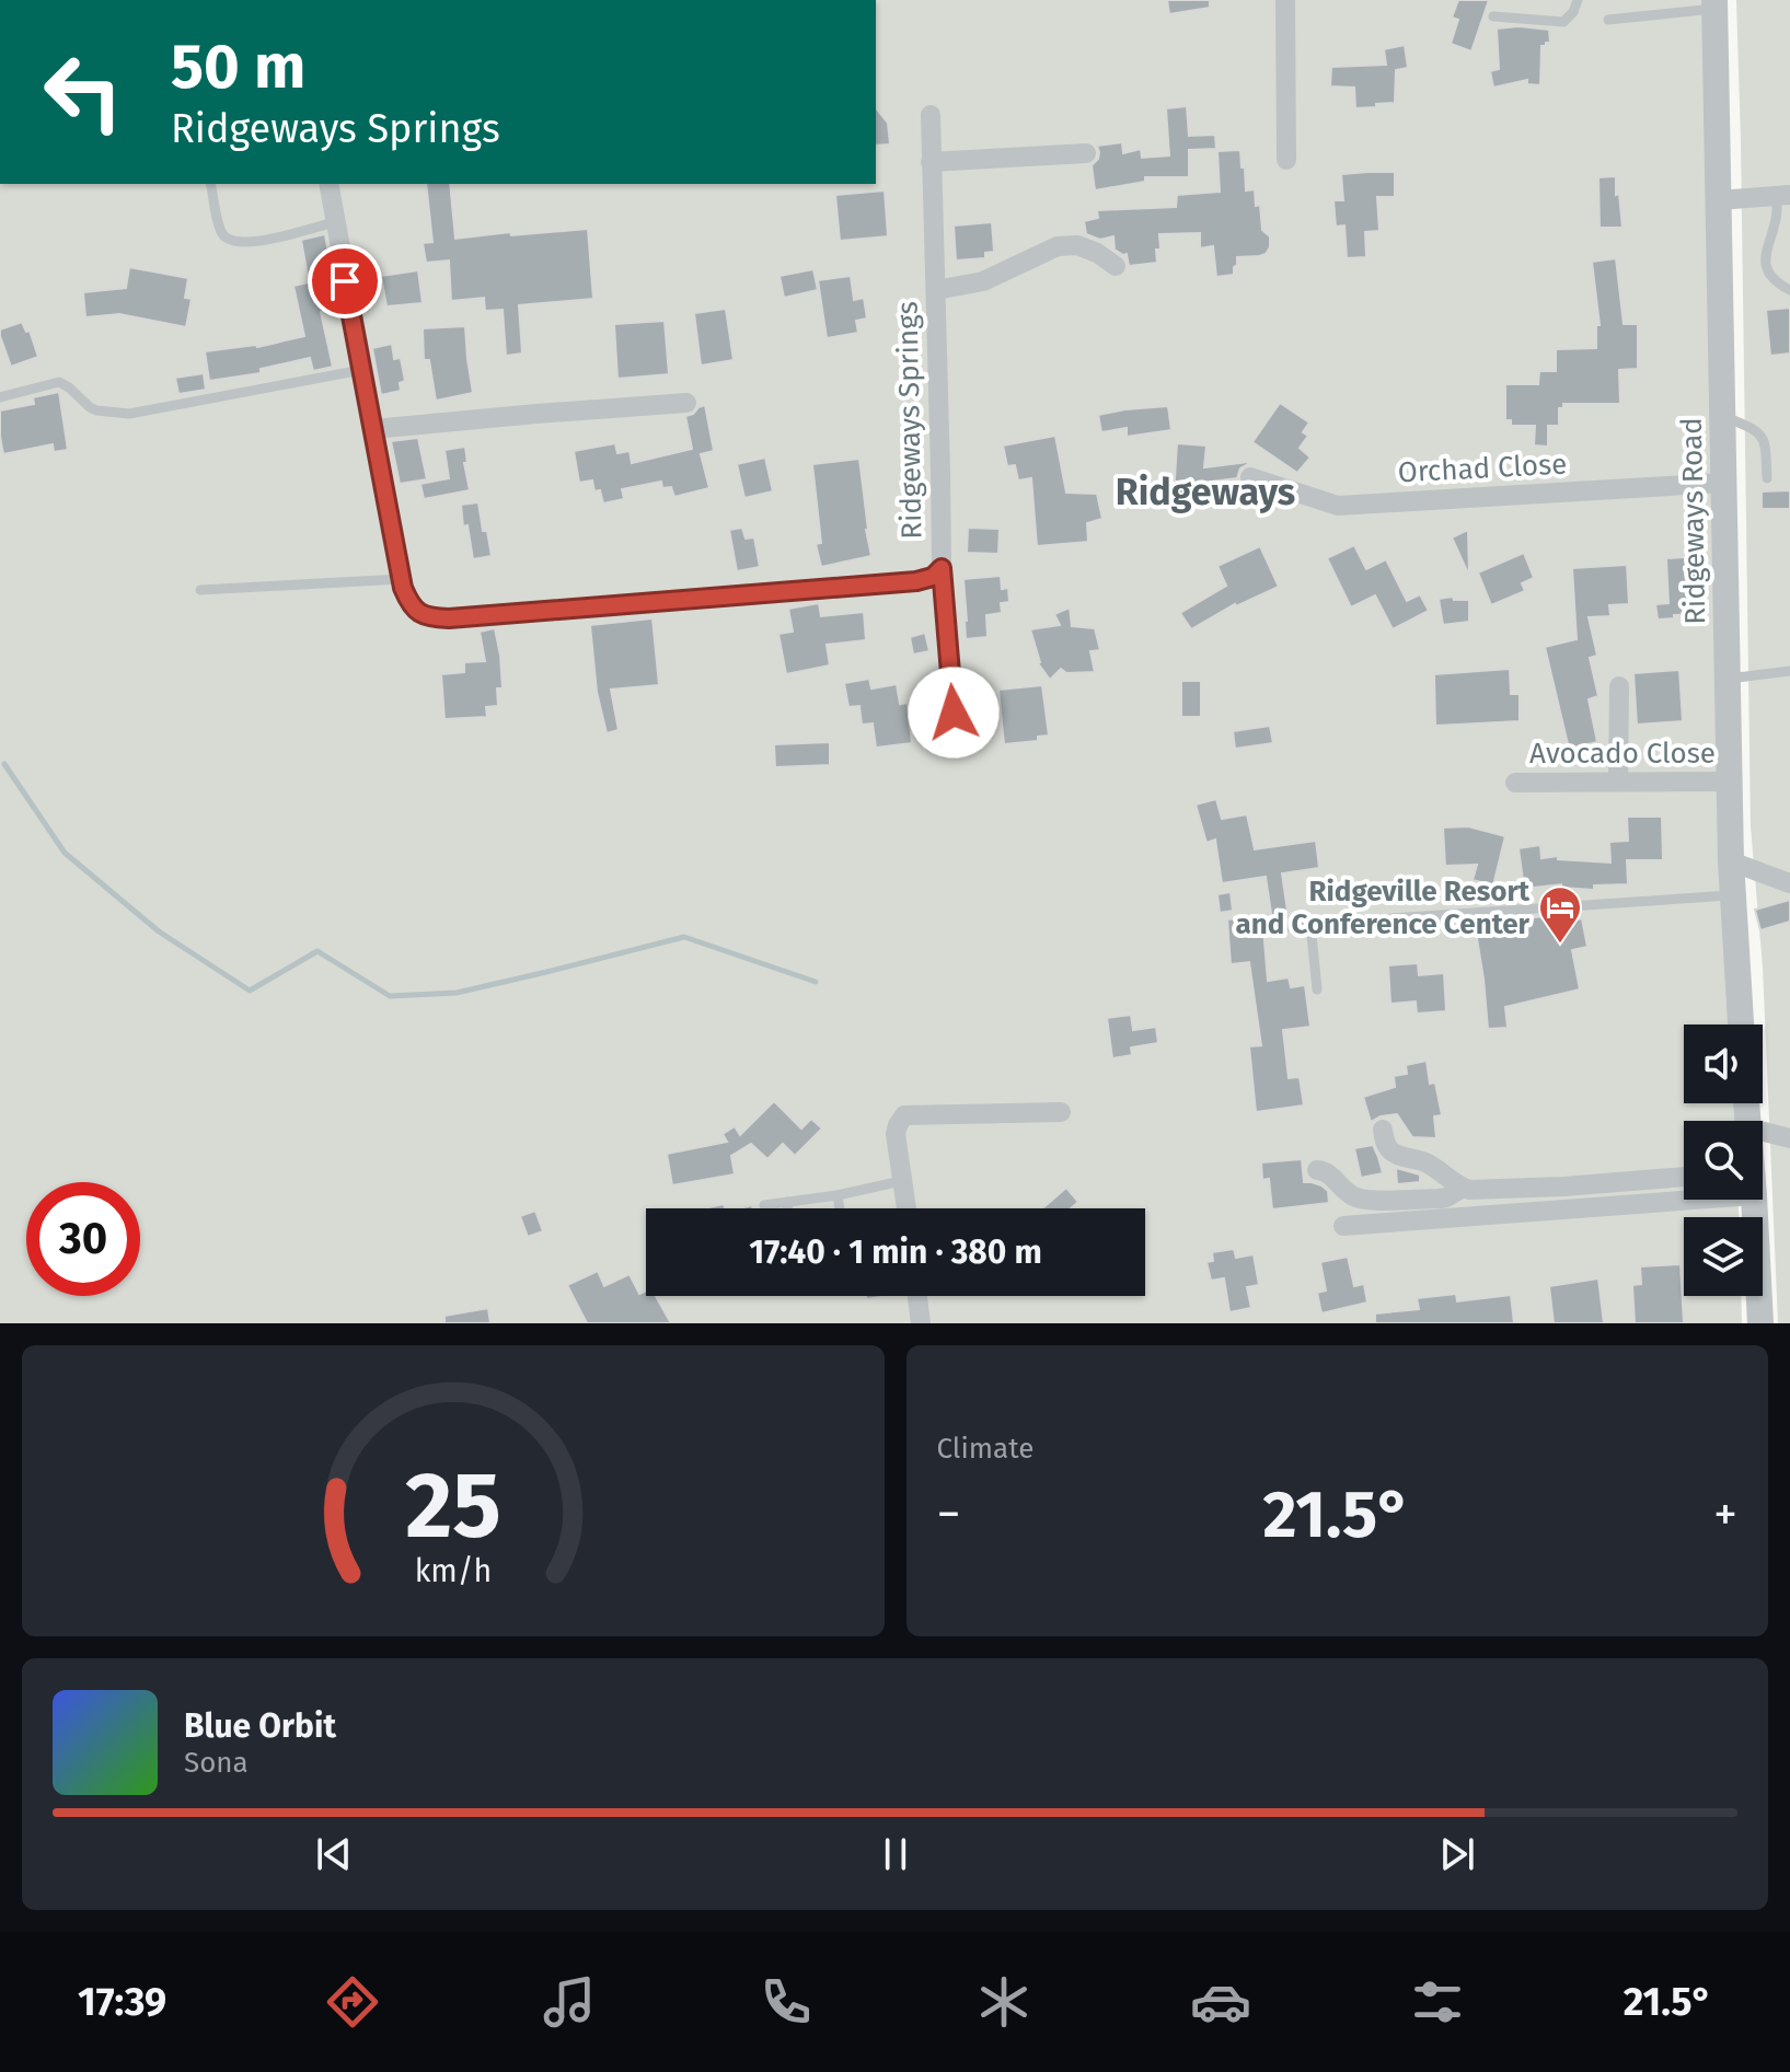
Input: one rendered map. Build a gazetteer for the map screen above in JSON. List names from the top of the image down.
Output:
{
  "streets": {
    "street": [
      "Ridgeways Springs",
      "Orchad Close",
      "Ridgeways Road",
      "Avocado Close"
    ]
  },
  "crossings": [
    ["Orchad Close", "Ridgeways Road"],
    ["Ridgeways Road", "Avocado Close"]
  ],
  "districts": ["Ridgeways"],
  "places": {
    "hotel": ["Ridgeville Resort and Conference Center"]
  },
  "page": {
    "turn": ["50 m", "Ridgeways Springs"],
    "limit": "30",
    "trip": "17:40 · 1 min · 380 m",
    "tile": "Climate",
    "heat": ["−", "21.5°", "+"],
    "song": ["Blue Orbit", "Sona"],
    "tabs": ["17:39", "21.5°"],
    "gauge": ["25", "km/h"]
  }
}
